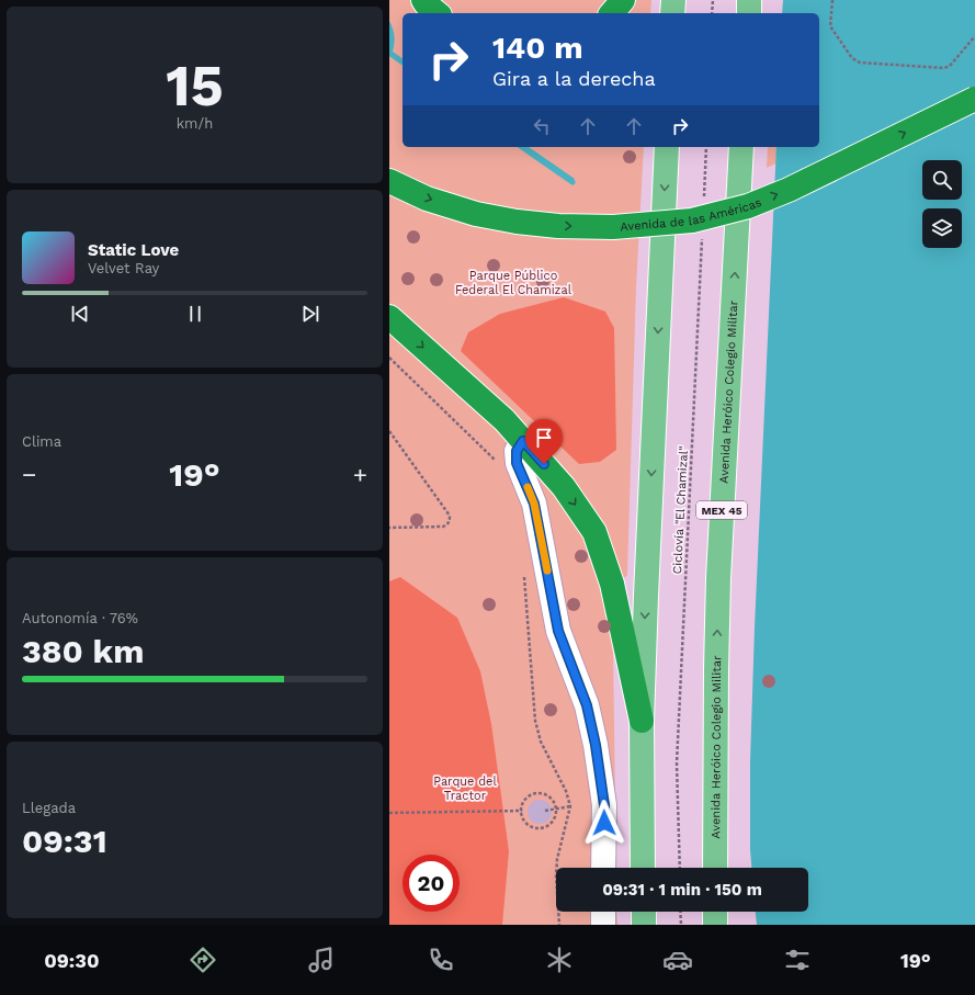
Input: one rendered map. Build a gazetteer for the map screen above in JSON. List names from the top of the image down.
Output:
{
  "streets": {
    "highway": ["Avenida de las Américas"],
    "main road": ["Avenida Heróico Colegio Militar", "MEX 45"],
    "path": ["Ciclovía \"El Chamizal\""]
  },
  "one_way": ["Avenida de las Américas"],
  "parks": ["Parque Público Federal El Chamizal", "Parque del Tractor"],
  "page": {
    "tile": [
      ["15", "km/h"],
      "Clima",
      ["Autonomía · 76%", "380 km"],
      ["Llegada", "09:31"]
    ],
    "turn": ["140 m", "Gira a la derecha"],
    "song": ["Static Love", "Velvet Ray"],
    "heat": ["−", "19°", "+"],
    "limit": "20",
    "trip": "09:31 · 1 min · 150 m",
    "tabs": ["09:30", "19°"]
  }
}
